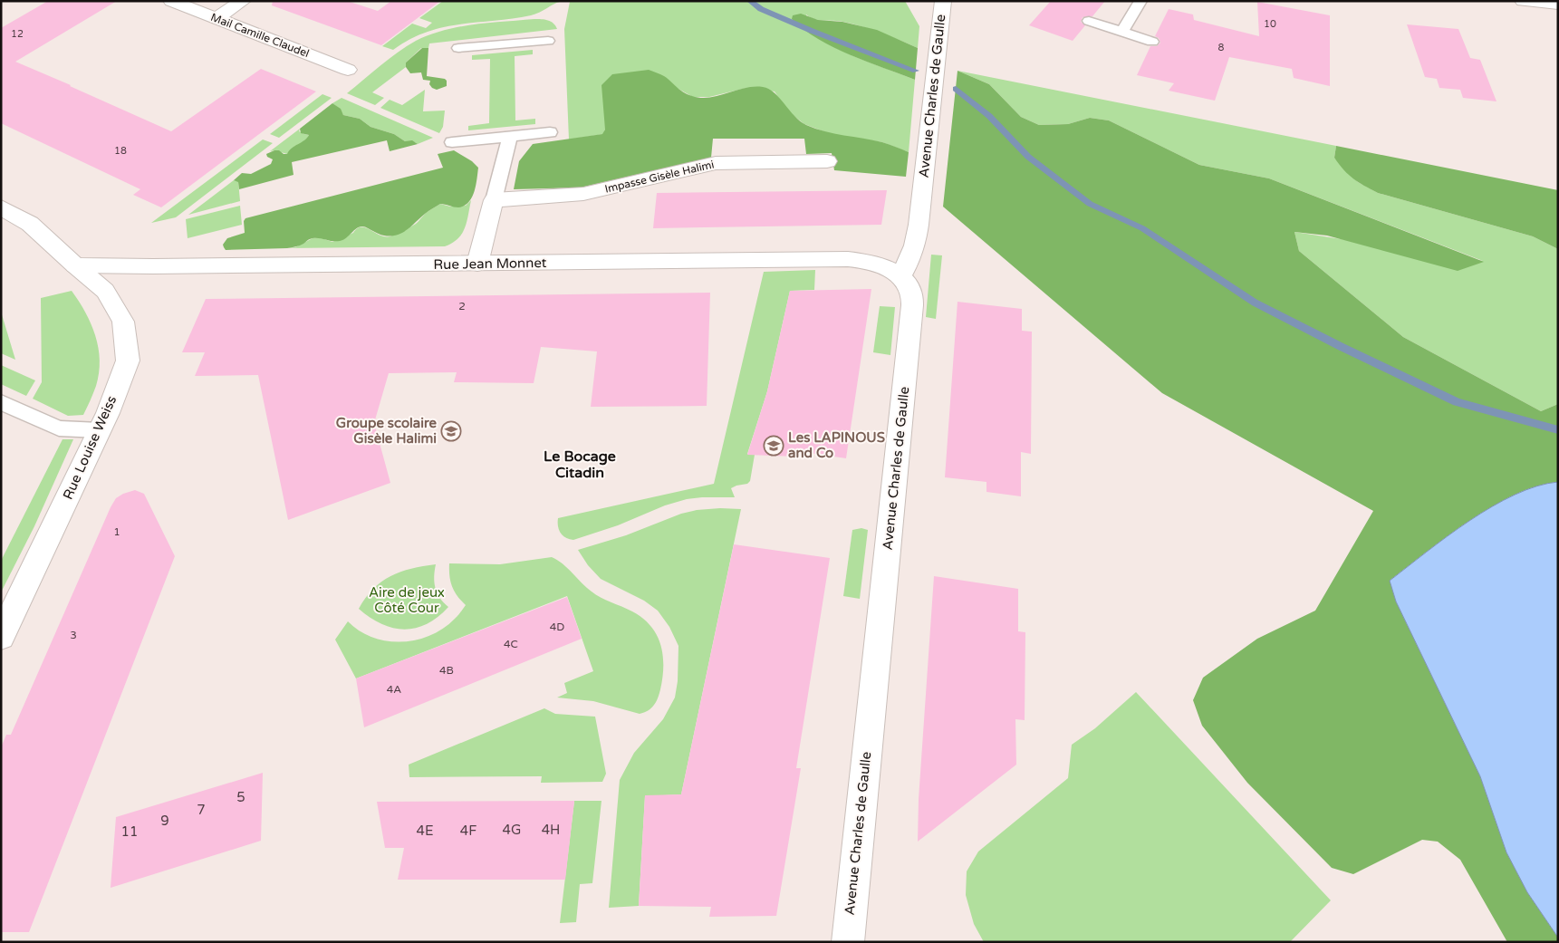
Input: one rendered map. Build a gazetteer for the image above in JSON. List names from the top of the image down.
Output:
{
  "streets": {
    "street": [
      "Mail Camille Claudel",
      "Avenue Charles de Gaulle",
      "Impasse Gisèle Halimi",
      "Rue Jean Monnet",
      "Rue Louise Weiss"
    ]
  },
  "crossings": [
    ["Avenue Charles de Gaulle", "Rue Jean Monnet"],
    ["Rue Jean Monnet", "Rue Louise Weiss"]
  ],
  "districts": ["Le Bocage Citadin"],
  "parks": ["Aire de jeux Côté Cour"],
  "places": {
    "school or university": ["Groupe scolaire Gisèle Halimi", "Les LAPINOUS and Co"]
  },
  "house_numbers": [
    "10",
    "12",
    "8",
    "18",
    "2",
    "1",
    "4D",
    "3",
    "4C",
    "4B",
    "4A",
    "5",
    "7",
    "9",
    "4G",
    "4H",
    "4E",
    "4F",
    "11"
  ]
}
